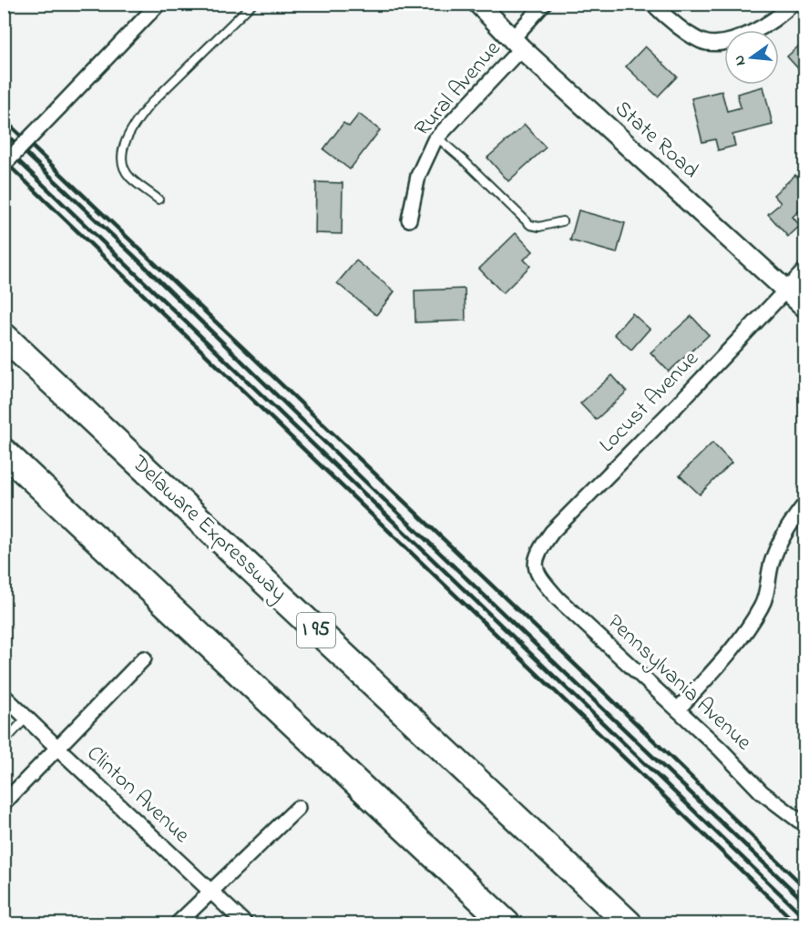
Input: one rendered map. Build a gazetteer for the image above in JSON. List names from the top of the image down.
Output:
{
  "streets": {
    "highway": ["Delaware Expressway", "I 95"],
    "main road": ["State Road"],
    "street": [
      "Rural Avenue",
      "Locust Avenue",
      "Pennsylvania Avenue",
      "Clinton Avenue"
    ]
  },
  "crossings": [
    ["Rural Avenue", "State Road"],
    ["State Road", "Locust Avenue"],
    ["Locust Avenue", "Pennsylvania Avenue"]
  ],
  "north": "left"
}
